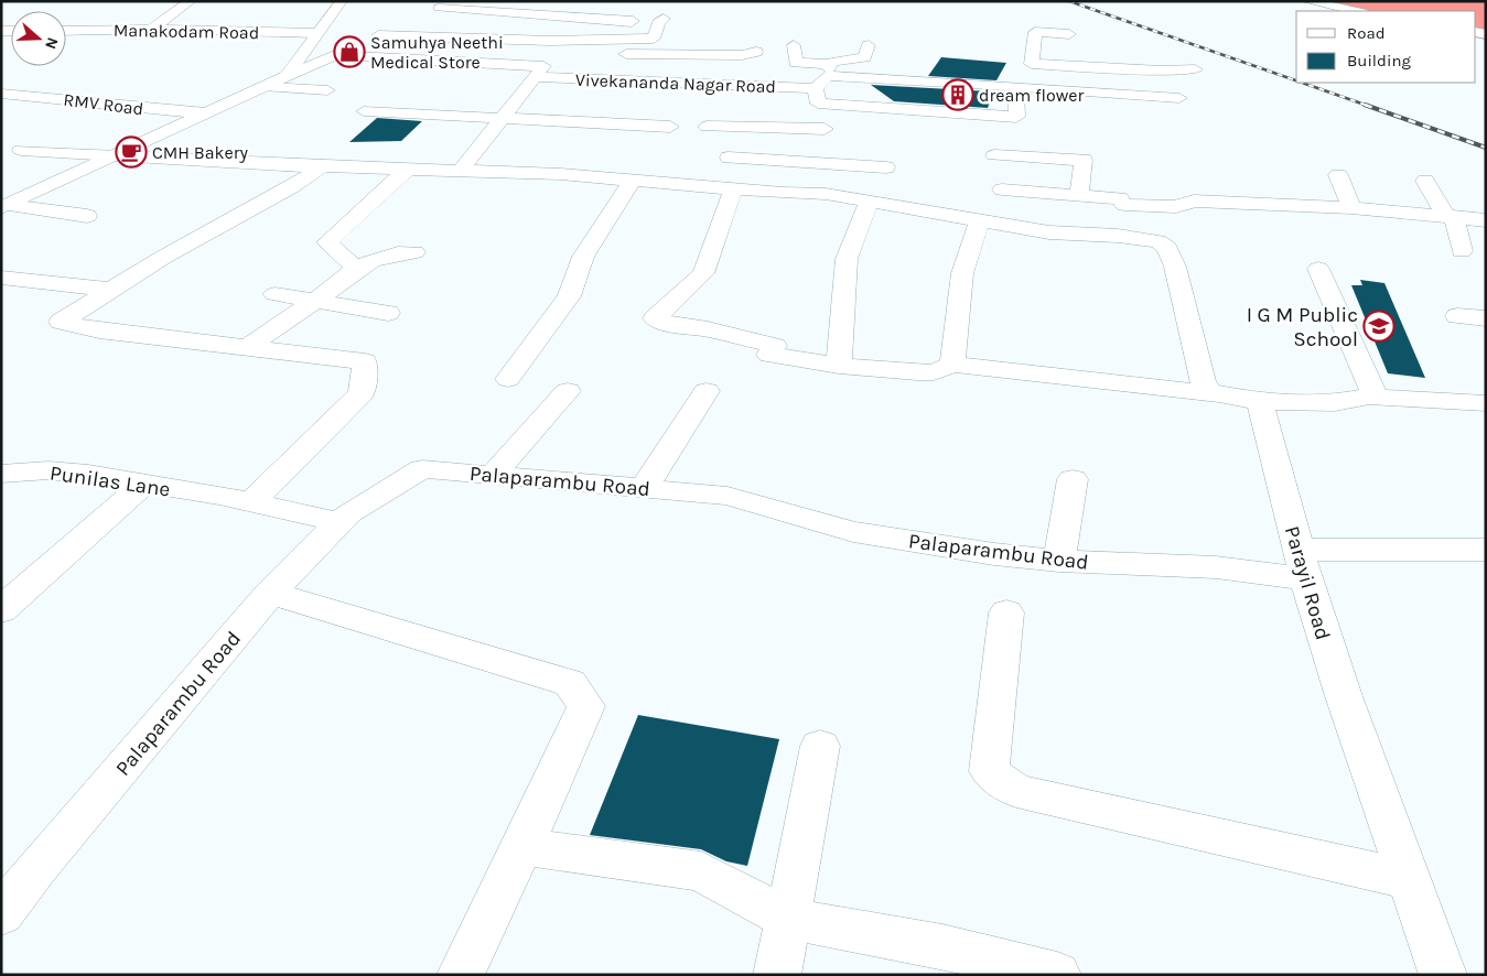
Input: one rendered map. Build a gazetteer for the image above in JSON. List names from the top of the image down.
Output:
{
  "streets": {
    "street": [
      "Manakodam Road",
      "Vivekananda Nagar Road",
      "RMV Road",
      "Punilas Lane",
      "Palaparambu Road",
      "Parayil Road"
    ]
  },
  "crossings": [
    ["Punilas Lane", "Palaparambu Road"],
    ["Palaparambu Road", "Parayil Road"]
  ],
  "places": {
    "shop": ["Samuhya Neethi Medical Store"],
    "building": ["dream flower"],
    "cafe": ["CMH Bakery"],
    "school or university": ["I G M Public School"]
  },
  "legend": ["Road", "Building"],
  "north": "right"
}
